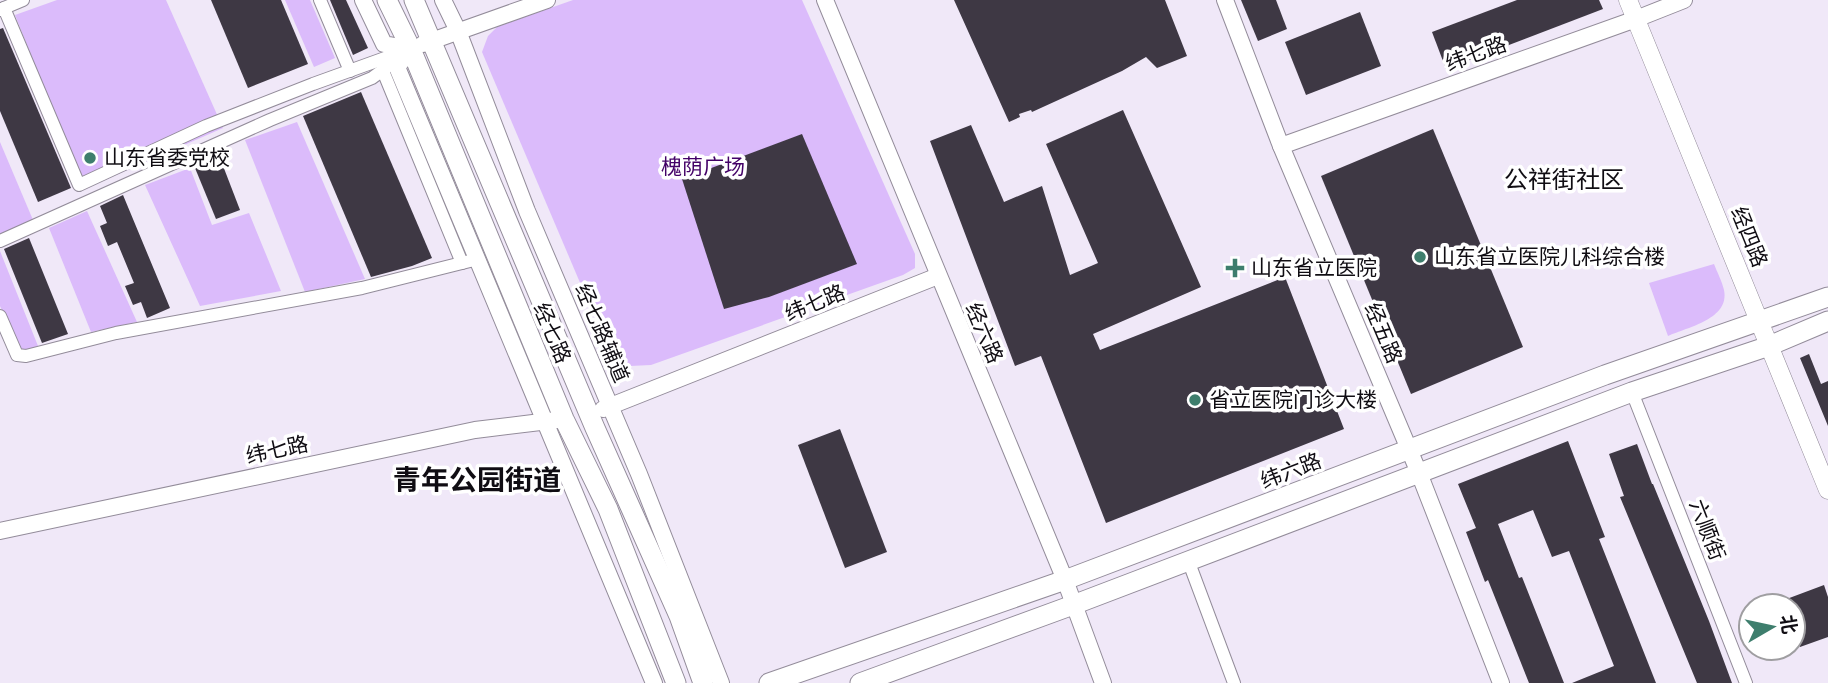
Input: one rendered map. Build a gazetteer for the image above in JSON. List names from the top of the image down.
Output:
{
  "streets": {
    "main road": ["经四路", "经七路", "纬六路"],
    "street": [
      "纬七路",
      "经七路辅道",
      "经六路",
      "经五路",
      "六顺街"
    ]
  },
  "crossings": [
    ["纬七路", "经四路"],
    ["纬七路", "经七路"],
    ["纬七路", "经七路辅道"],
    ["纬七路", "经六路"],
    ["纬七路", "经五路"],
    ["经四路", "纬六路"],
    ["经六路", "纬六路"],
    ["经五路", "纬六路"]
  ],
  "districts": ["公祥街社区", "青年公园街道"],
  "parks": ["槐荫广场"],
  "places": {
    "other": ["山东省委党校", "山东省立医院儿科综合楼", "省立医院门诊大楼"],
    "health": ["山东省立医院"]
  },
  "north": "right"
}
